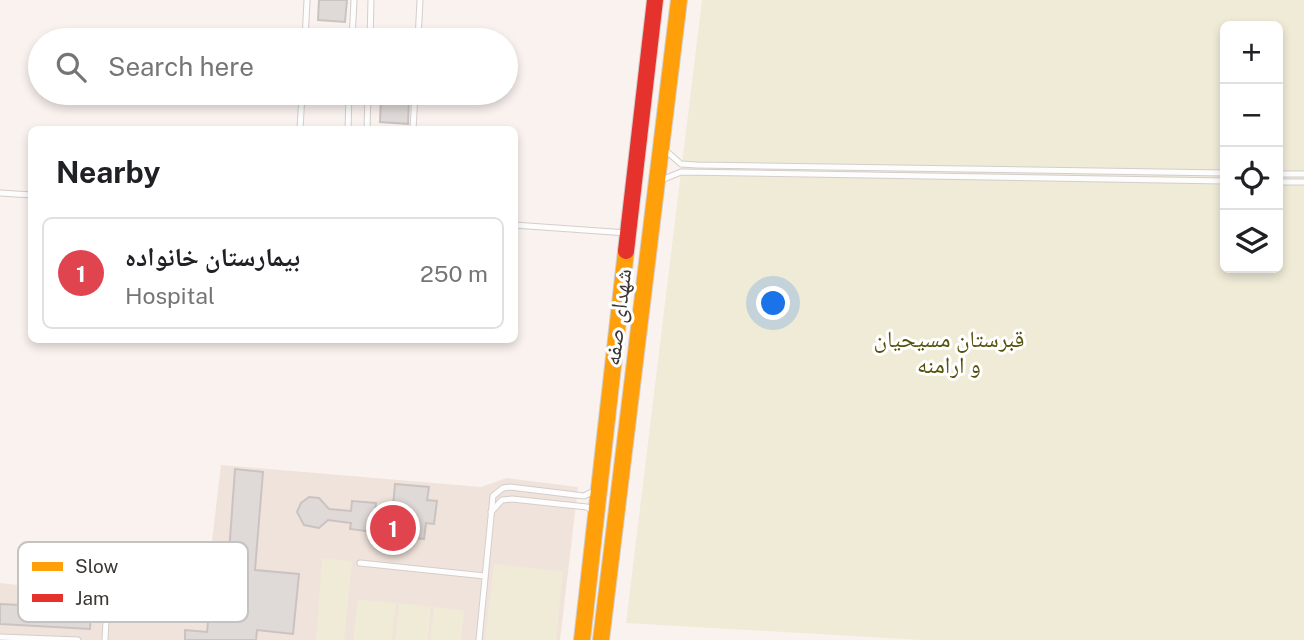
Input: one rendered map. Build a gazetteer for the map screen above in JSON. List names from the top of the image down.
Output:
{
  "streets": {
    "main road": ["شهدای صفه"]
  },
  "parks": ["قبرستان مسیحیان و ارامنه"],
  "legend": ["Slow", "Jam"],
  "page": {
    "map_buttons": ["+", "−"],
    "search": "Search here",
    "heading": "Nearby",
    "list": [
      {
        "mark": "1",
        "name": "بیمارستان خانواده",
        "note": "Hospital",
        "value": "250 m"
      }
    ],
    "pins": "1"
  }
}
